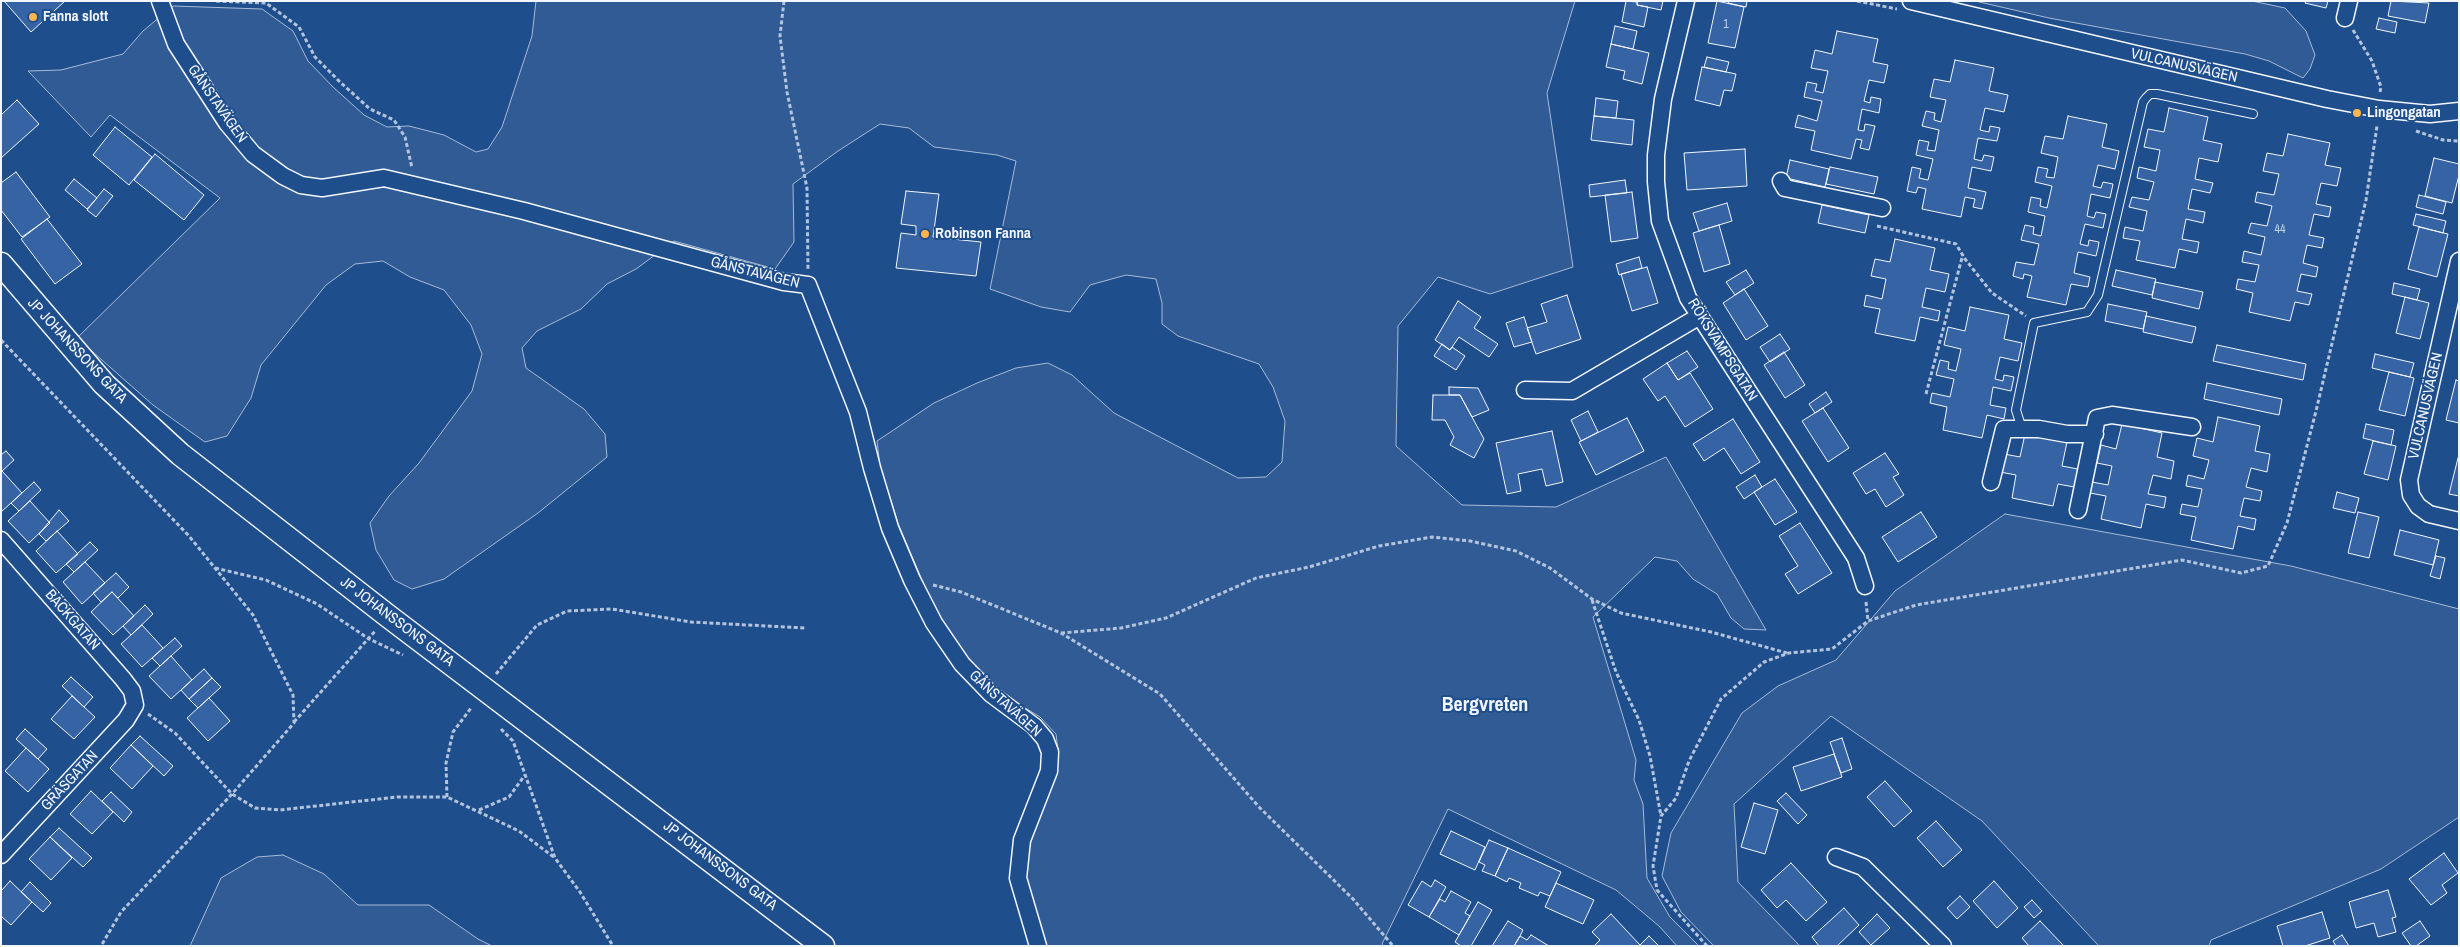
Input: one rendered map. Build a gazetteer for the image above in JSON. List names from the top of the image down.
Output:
{
  "streets": {
    "street": [
      "VULCANUSVÄGEN",
      "GÅNSTAVÄGEN",
      "RÖKSVAMPSGATAN",
      "JP JOHANSSONS GATA",
      "BÄCKGATAN",
      "GRÄSGATAN"
    ]
  },
  "crossings": [
    ["BÄCKGATAN", "GRÄSGATAN"]
  ],
  "districts": ["Bergvreten"],
  "places": ["Fanna slott", "Lingongatan", "Robinson Fanna"],
  "house_numbers": ["1", "44"]
}
